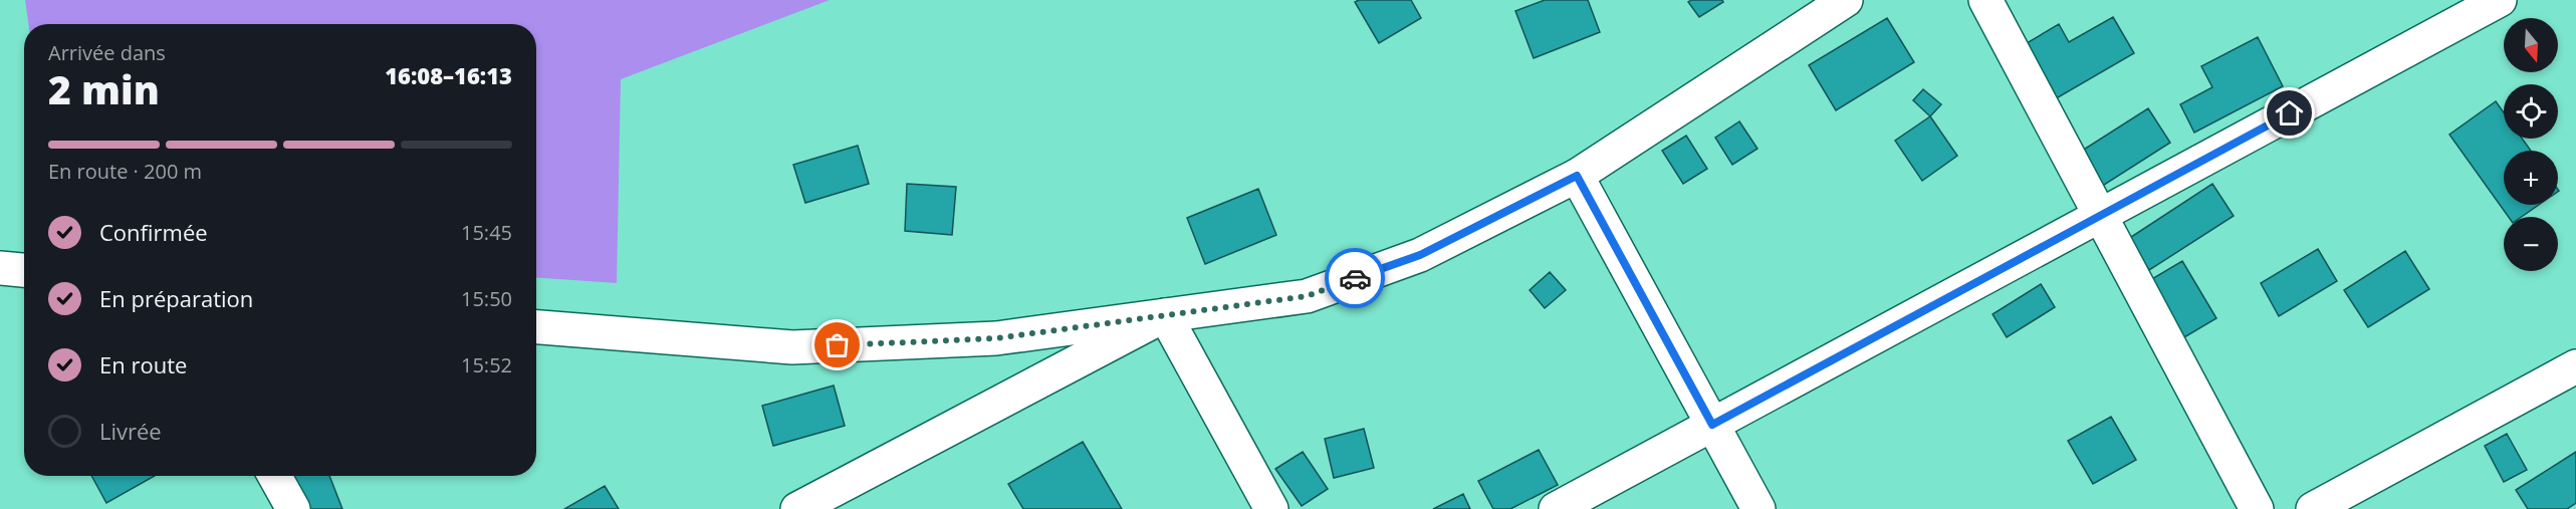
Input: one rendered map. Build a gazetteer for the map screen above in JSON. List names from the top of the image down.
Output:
{
  "north": "bottom",
  "page": {
    "map_buttons": ["+", "−"],
    "heading": ["2 min", "Arrivée dans", "16:08–16:13"],
    "bar": "En route · 200 m",
    "list": [
      ["Confirmée", "15:45"],
      ["En préparation", "15:50"],
      ["En route", "15:52"],
      "Livrée"
    ]
  }
}
